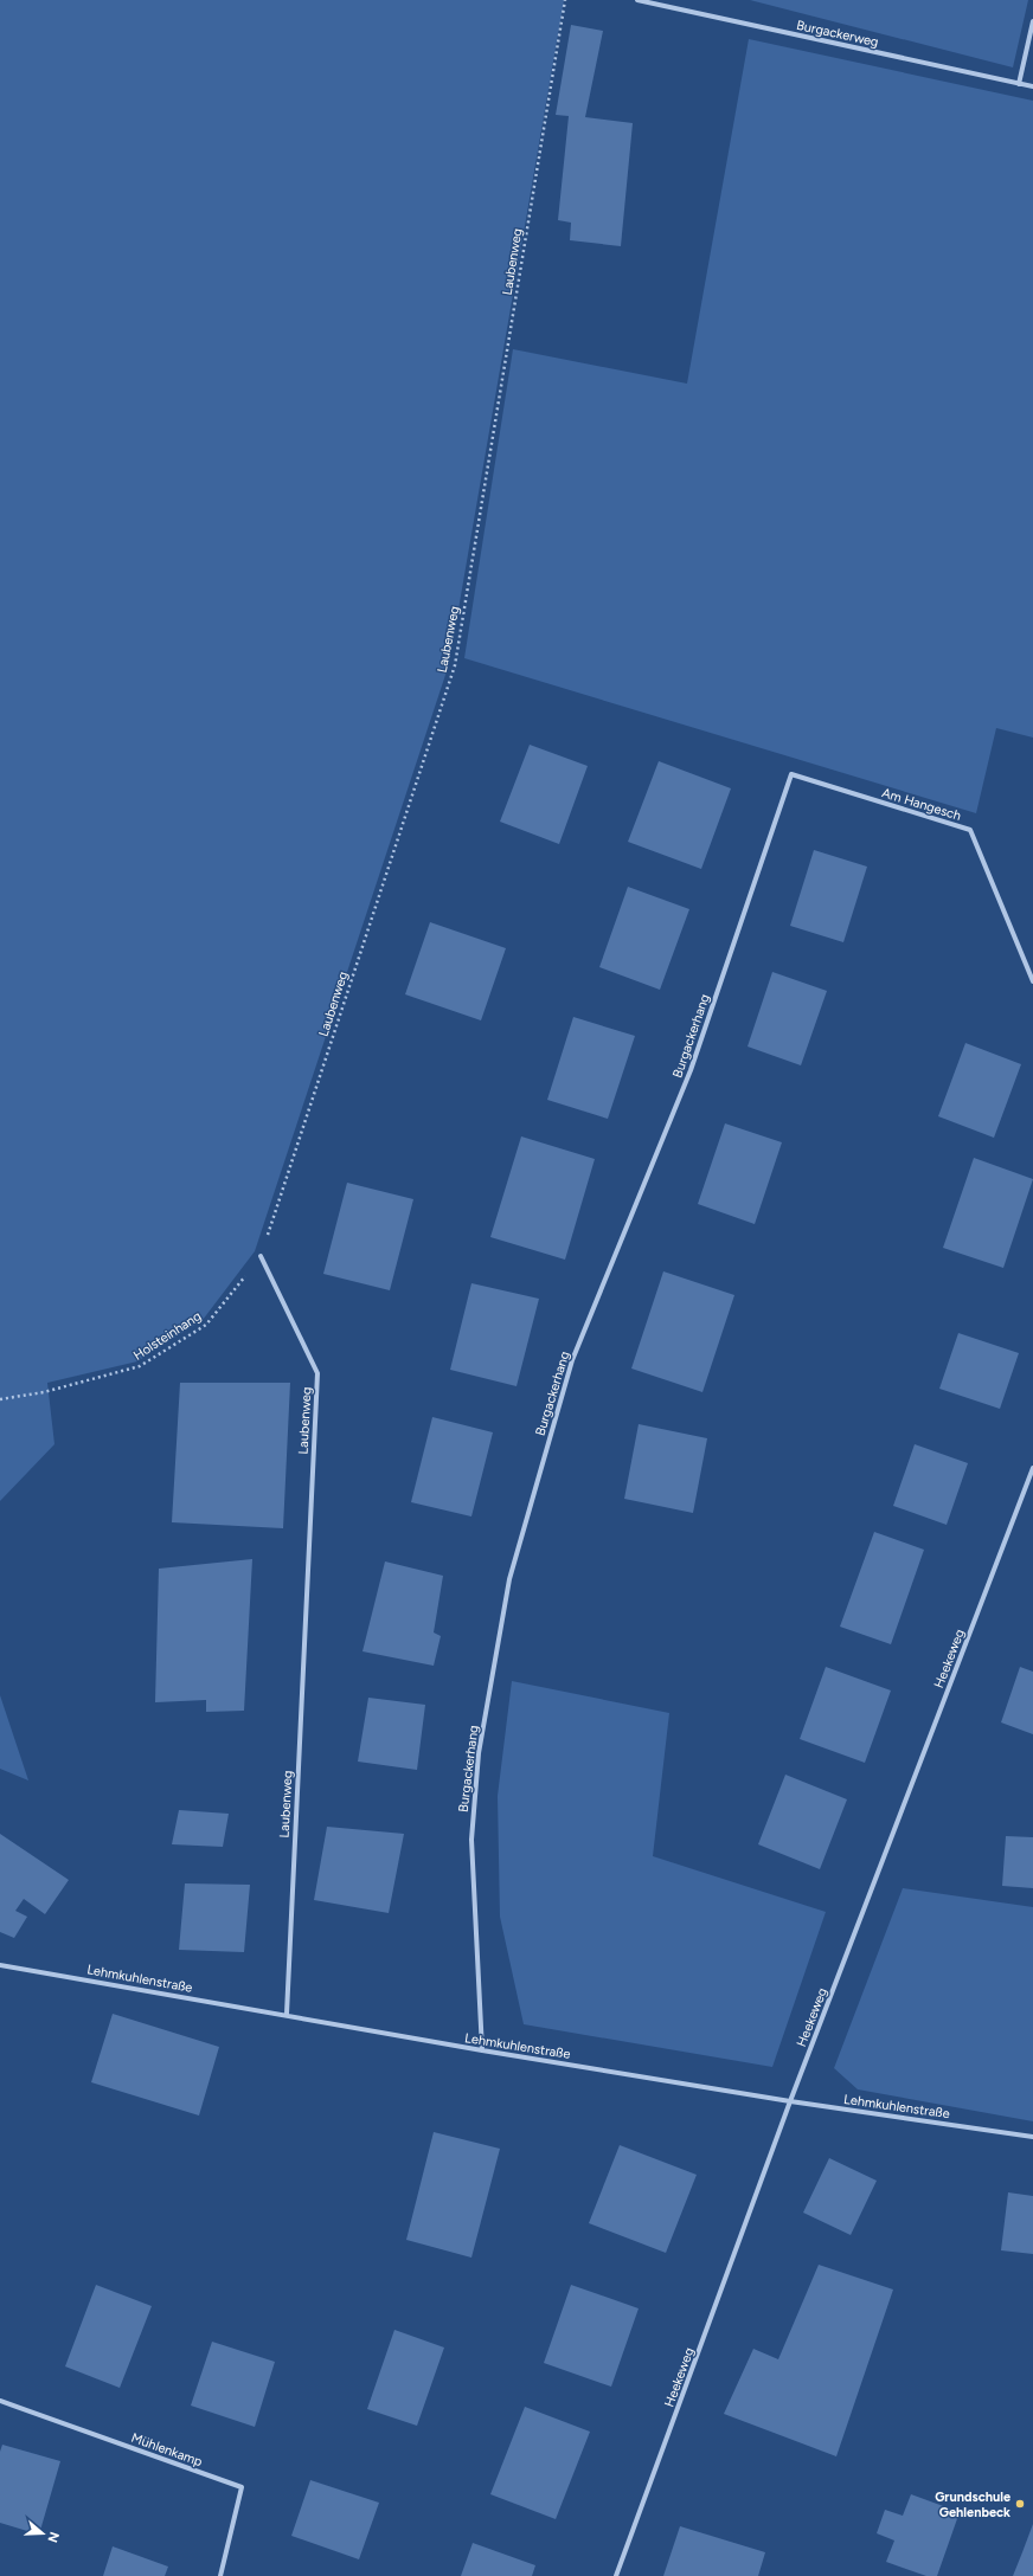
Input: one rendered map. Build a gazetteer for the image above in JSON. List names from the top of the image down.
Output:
{
  "streets": {
    "street": [
      "Burgackerweg",
      "Laubenweg",
      "Am Hangesch",
      "Burgackerhang",
      "Heekeweg",
      "Lehmkuhlenstraße",
      "Mühlenkamp"
    ],
    "path": ["Holsteinhang"]
  },
  "crossings": [
    ["Laubenweg", "Holsteinhang"],
    ["Laubenweg", "Lehmkuhlenstraße"],
    ["Am Hangesch", "Burgackerhang"],
    ["Burgackerhang", "Lehmkuhlenstraße"],
    ["Heekeweg", "Lehmkuhlenstraße"]
  ],
  "places": ["Grundschule Gehlenbeck"],
  "north": "right"
}
